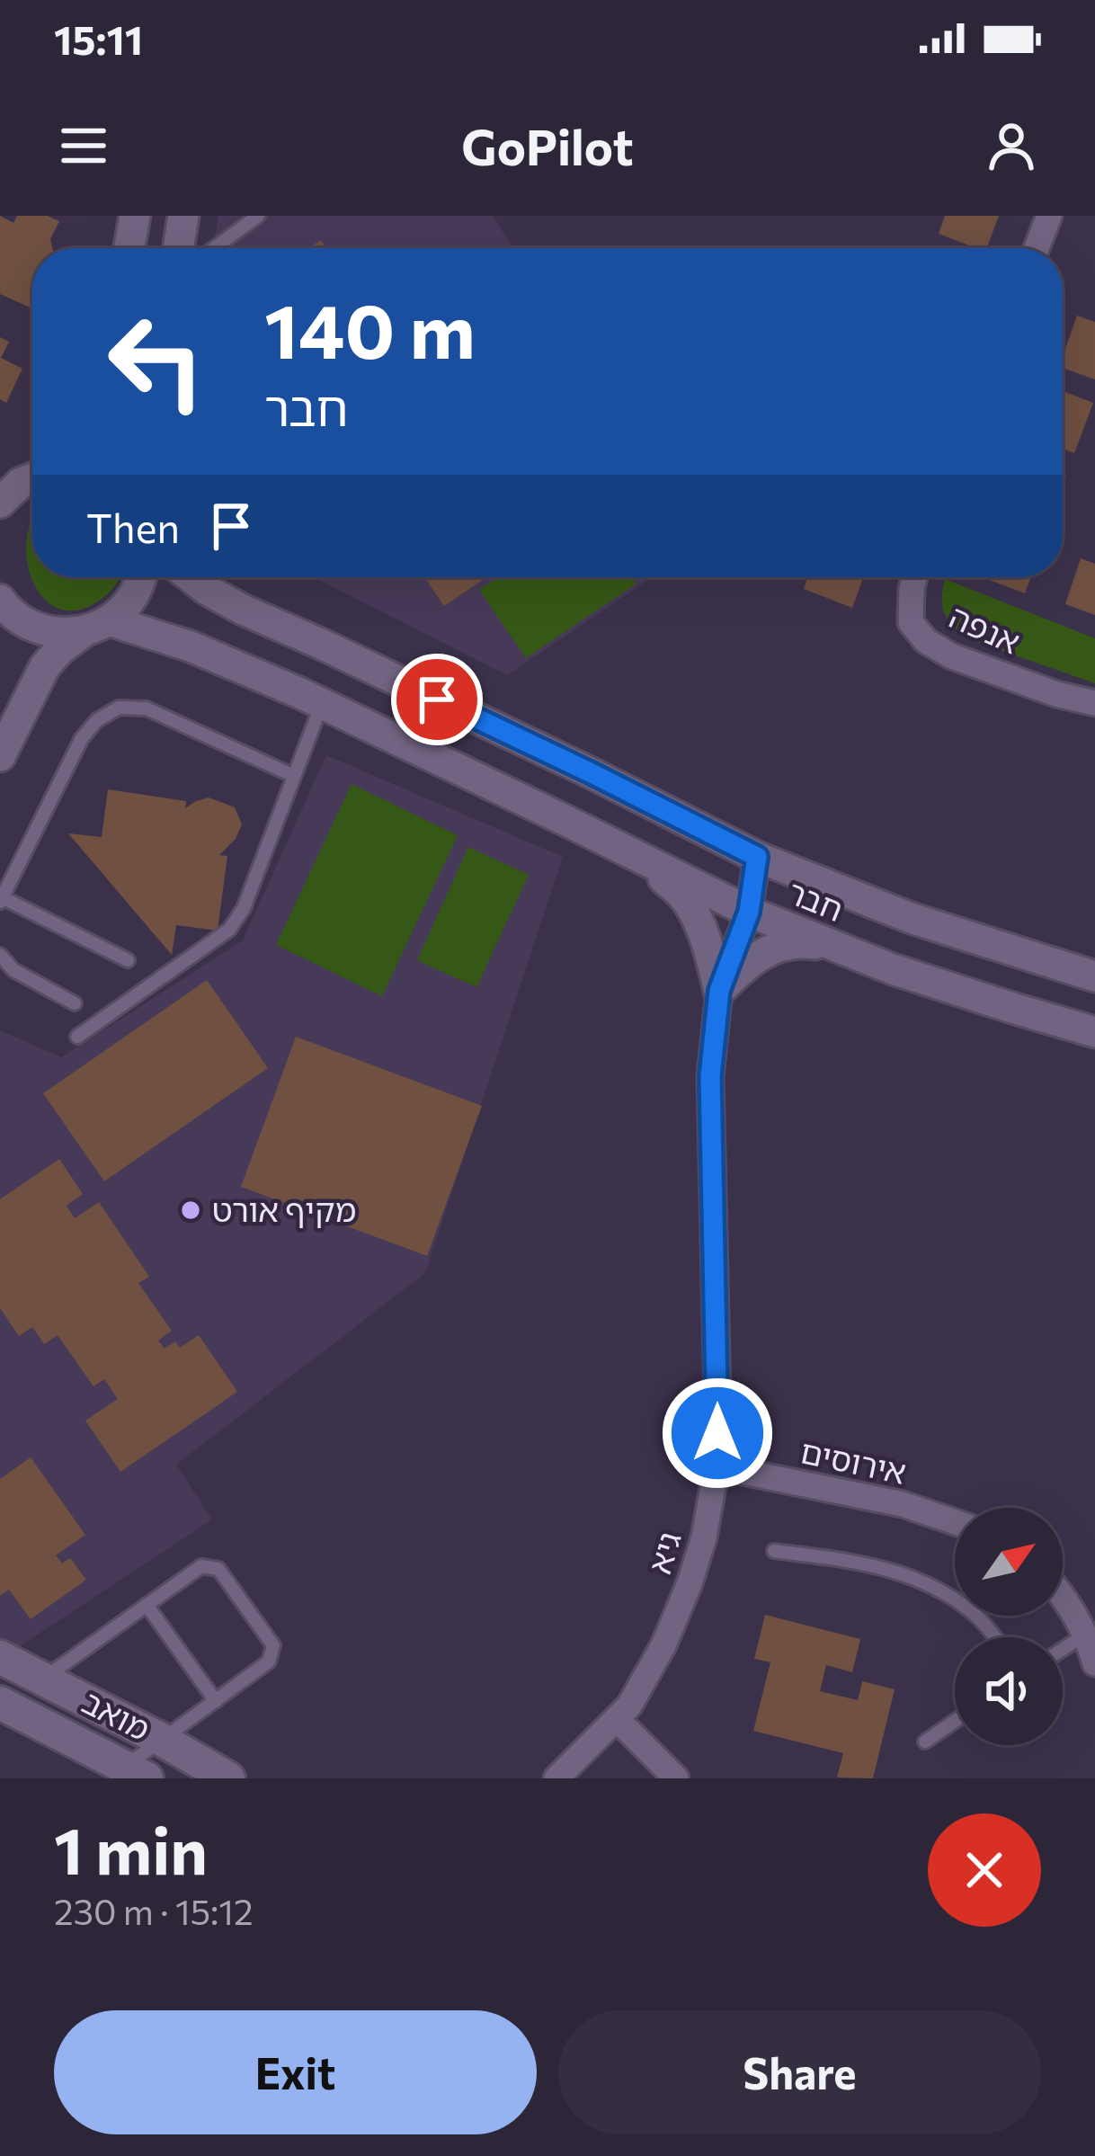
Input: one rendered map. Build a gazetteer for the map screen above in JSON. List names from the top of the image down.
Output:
{
  "streets": {
    "main road": ["מואב"],
    "street": [
      "אנפה",
      "חבר",
      "אירוסים",
      "גיא"
    ]
  },
  "crossings": [
    ["חבר", "גיא"],
    ["אירוסים", "גיא"]
  ],
  "places": ["מקיף אורט"],
  "north": "top right",
  "page": {
    "status": "15:11",
    "header": "GoPilot",
    "turn": ["140 m", "חבר"],
    "then": "Then",
    "heading": ["1 min", "230 m · 15:12"],
    "buttons": ["Exit", "Share"]
  }
}
